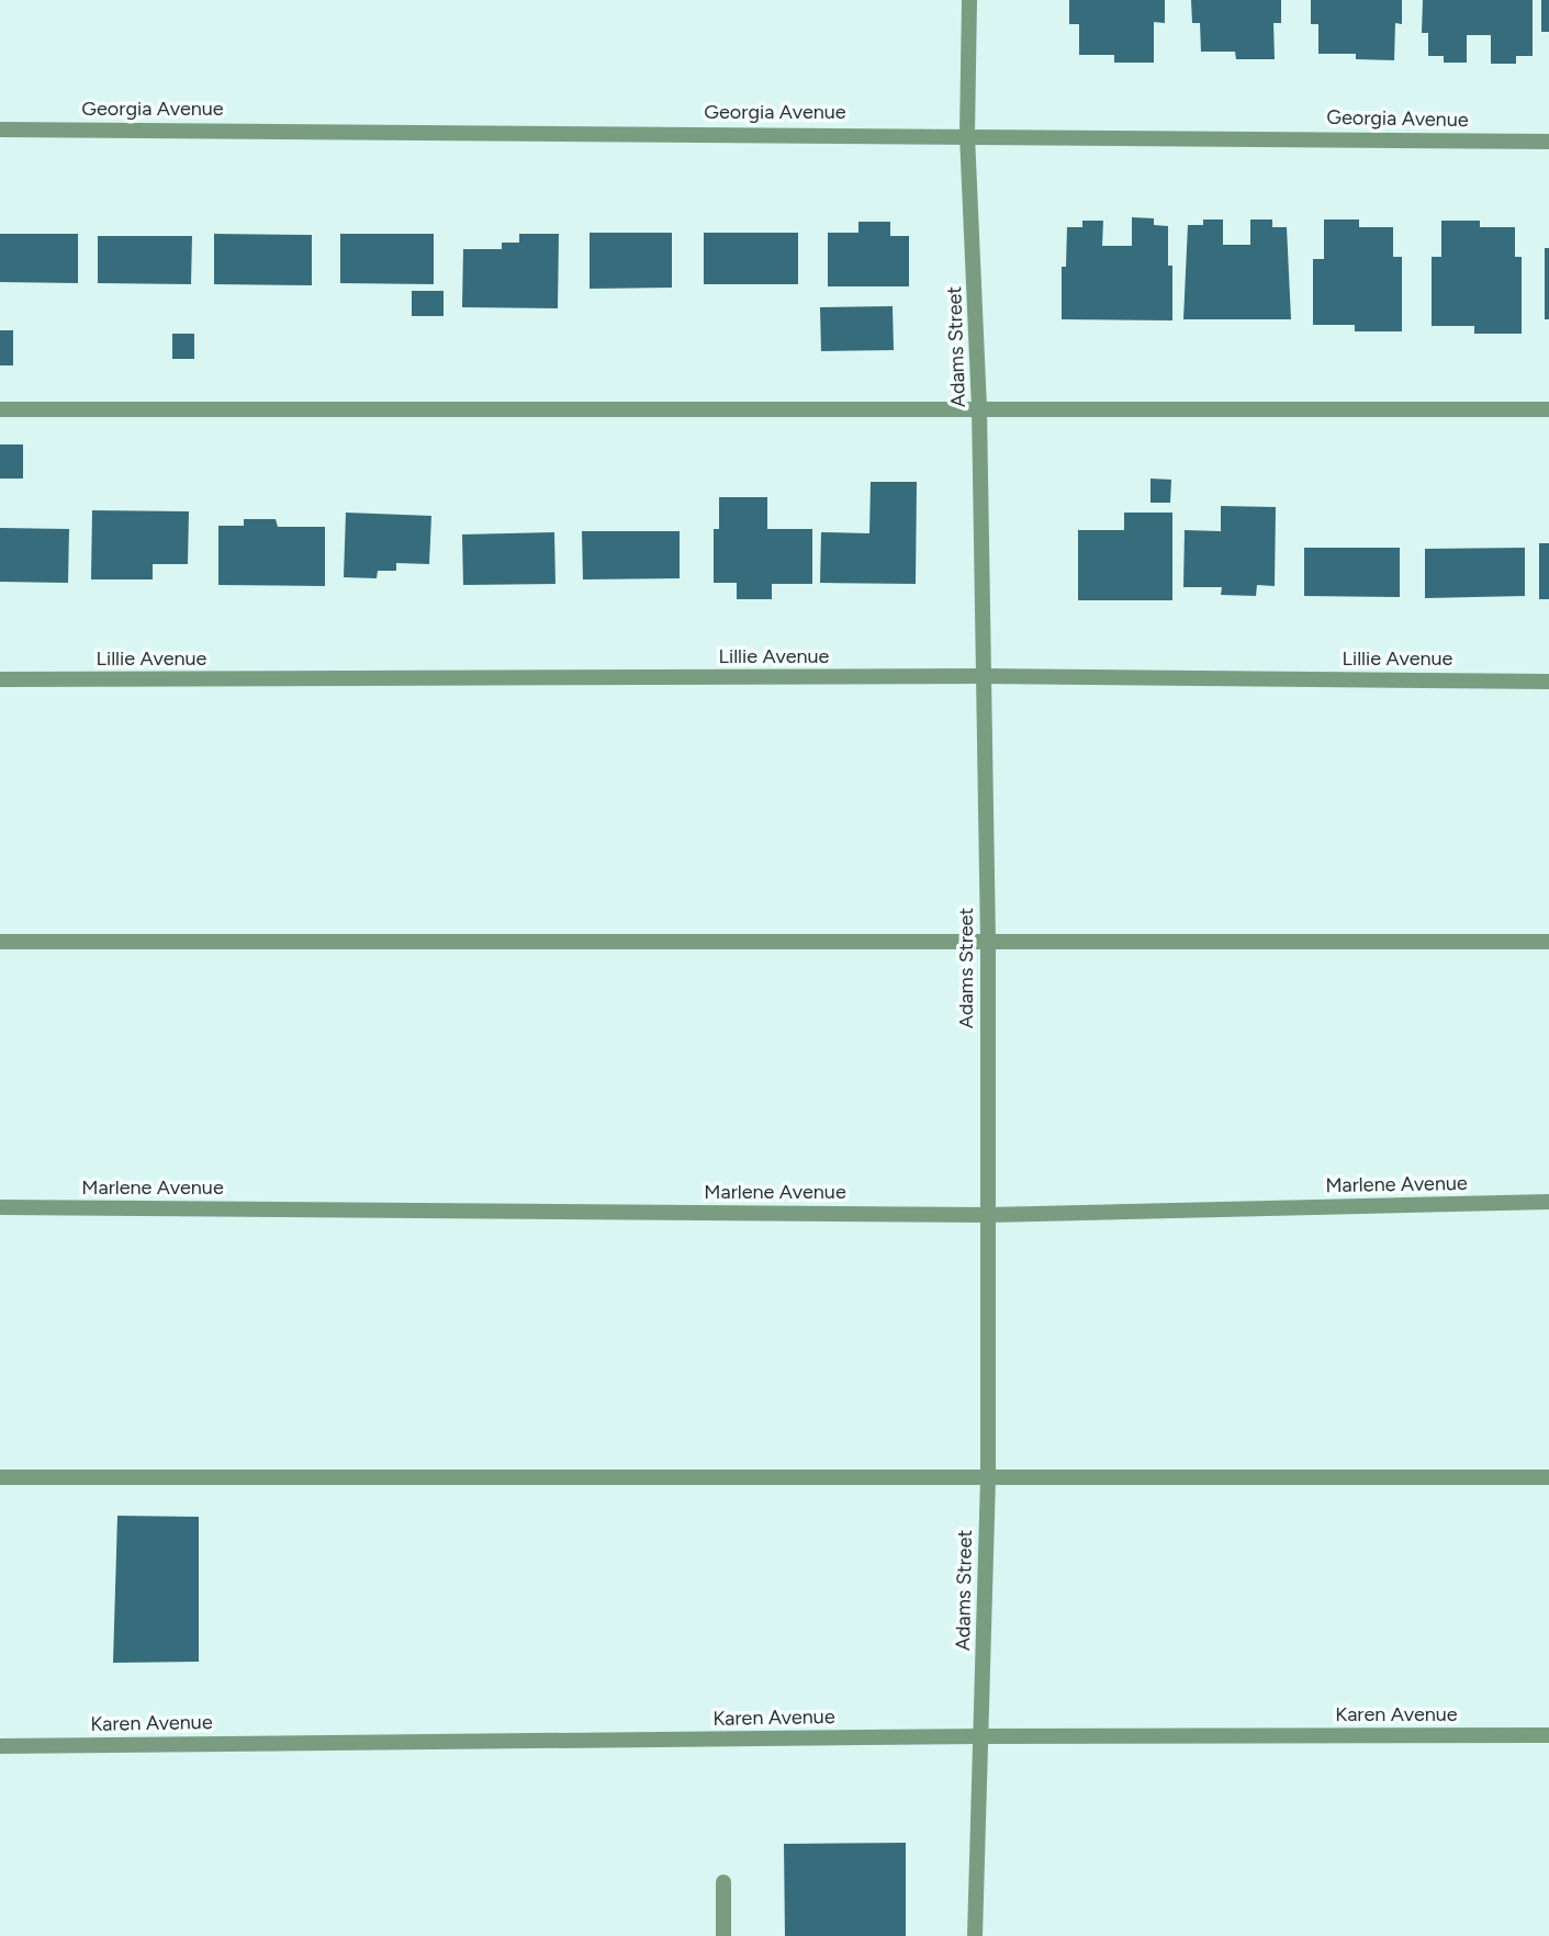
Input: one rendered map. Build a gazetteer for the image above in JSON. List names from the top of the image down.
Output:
{
  "streets": {
    "street": [
      "Georgia Avenue",
      "Adams Street",
      "Lillie Avenue",
      "Marlene Avenue",
      "Karen Avenue"
    ]
  },
  "crossings": [
    ["Georgia Avenue", "Adams Street"],
    ["Adams Street", "Lillie Avenue"],
    ["Adams Street", "Marlene Avenue"],
    ["Adams Street", "Karen Avenue"]
  ]
}
